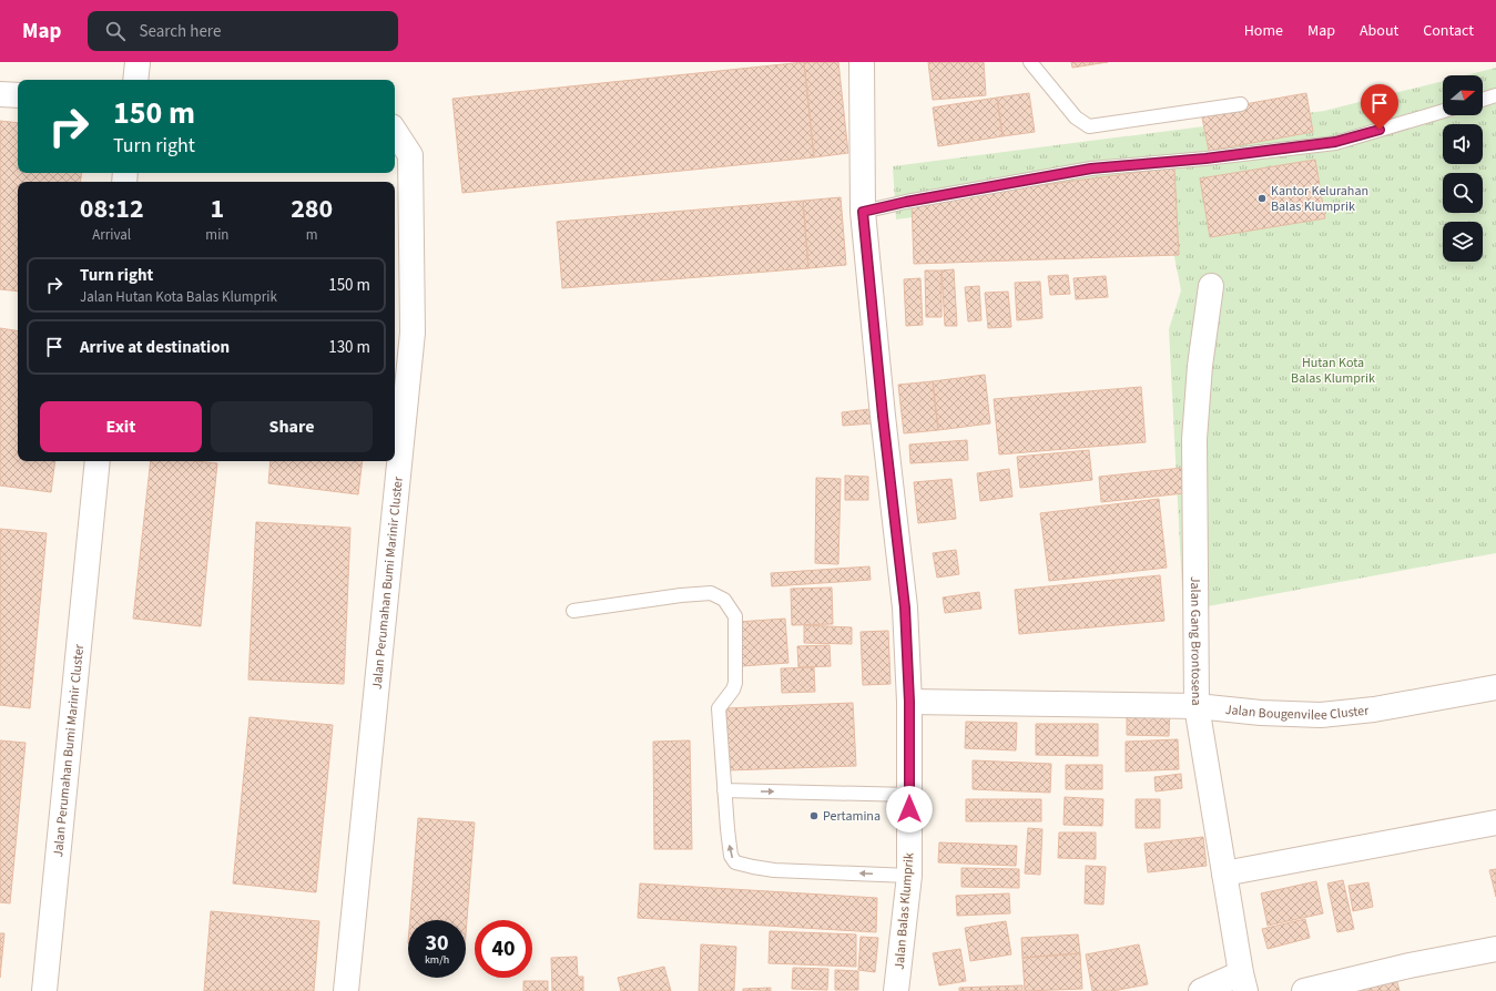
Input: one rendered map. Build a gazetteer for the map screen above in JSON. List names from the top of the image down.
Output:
{
  "streets": {
    "street": [
      "Jalan Perumahan Bumi Marinir Cluster",
      "Jalan Gang Brontosena",
      "Jalan Bougenvilee Cluster",
      "Jalan Balas Klumprik"
    ]
  },
  "crossings": [
    ["Jalan Gang Brontosena", "Jalan Bougenvilee Cluster"],
    ["Jalan Bougenvilee Cluster", "Jalan Balas Klumprik"]
  ],
  "parks": ["Hutan Kota Balas Klumprik"],
  "places": ["Kantor Kelurahan Balas Klumprik", "Pertamina"],
  "north": "right",
  "page": {
    "header": "Map",
    "search": "Search here",
    "nav": [
      "Home",
      "Map",
      "About",
      "Contact"
    ],
    "turn": ["150 m", "Turn right"],
    "eta": [
      "08:12",
      "Arrival",
      "1",
      "min",
      "280",
      "m"
    ],
    "list": [
      {
        "name": "Turn right",
        "note": "Jalan Hutan Kota Balas Klumprik",
        "value": "150 m"
      },
      {
        "name": "Arrive at destination",
        "value": "130 m"
      }
    ],
    "buttons": ["Exit", "Share"],
    "speed": "30 km/h",
    "limit": "40"
  }
}
